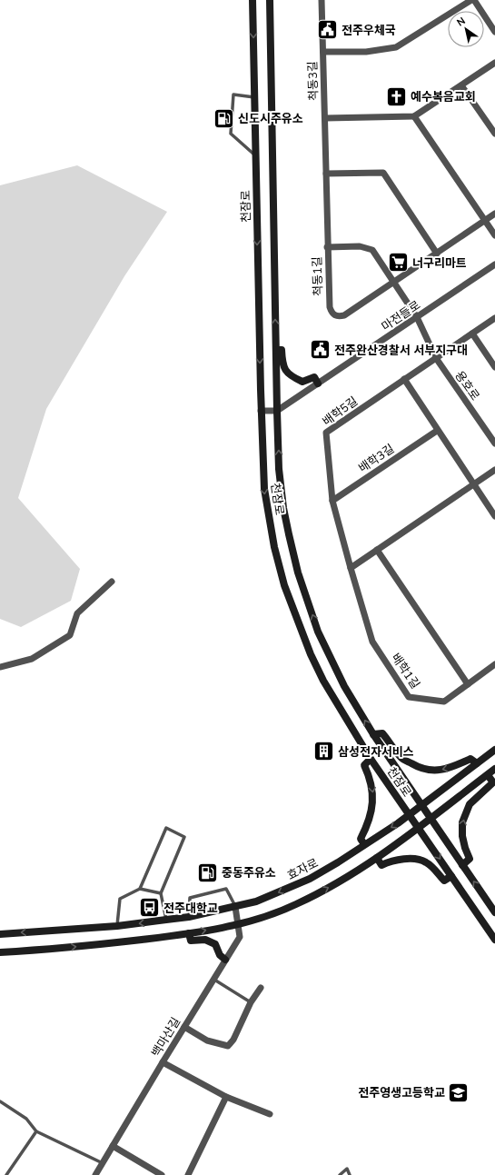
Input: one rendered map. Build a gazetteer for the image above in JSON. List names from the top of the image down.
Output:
{
  "streets": {
    "street": [
      "척동3길",
      "천잠로",
      "척동1길",
      "마전들로",
      "용호로",
      "배학5길",
      "배학3길",
      "배학1길",
      "효자로",
      "백마산길"
    ]
  },
  "crossings": [
    ["척동3길", "척동1길"],
    ["천잠로", "마전들로"],
    ["천잠로", "효자로"],
    ["척동1길", "용호로"],
    ["마전들로", "용호로"],
    ["용호로", "배학5길"],
    ["배학5길", "배학3길"],
    ["효자로", "백마산길"]
  ],
  "places": {
    "public building": ["전주우체국", "전주완산경찰서 서부지구대"],
    "church": ["예수복음교회"],
    "fuel station": ["신도시주유소", "중동주유소"],
    "supermarket": ["너구리마트"],
    "building": ["삼성전자서비스"],
    "bus stop": ["전주대학교"],
    "school or university": ["전주영생고등학교"]
  },
  "north": "top left"
}
